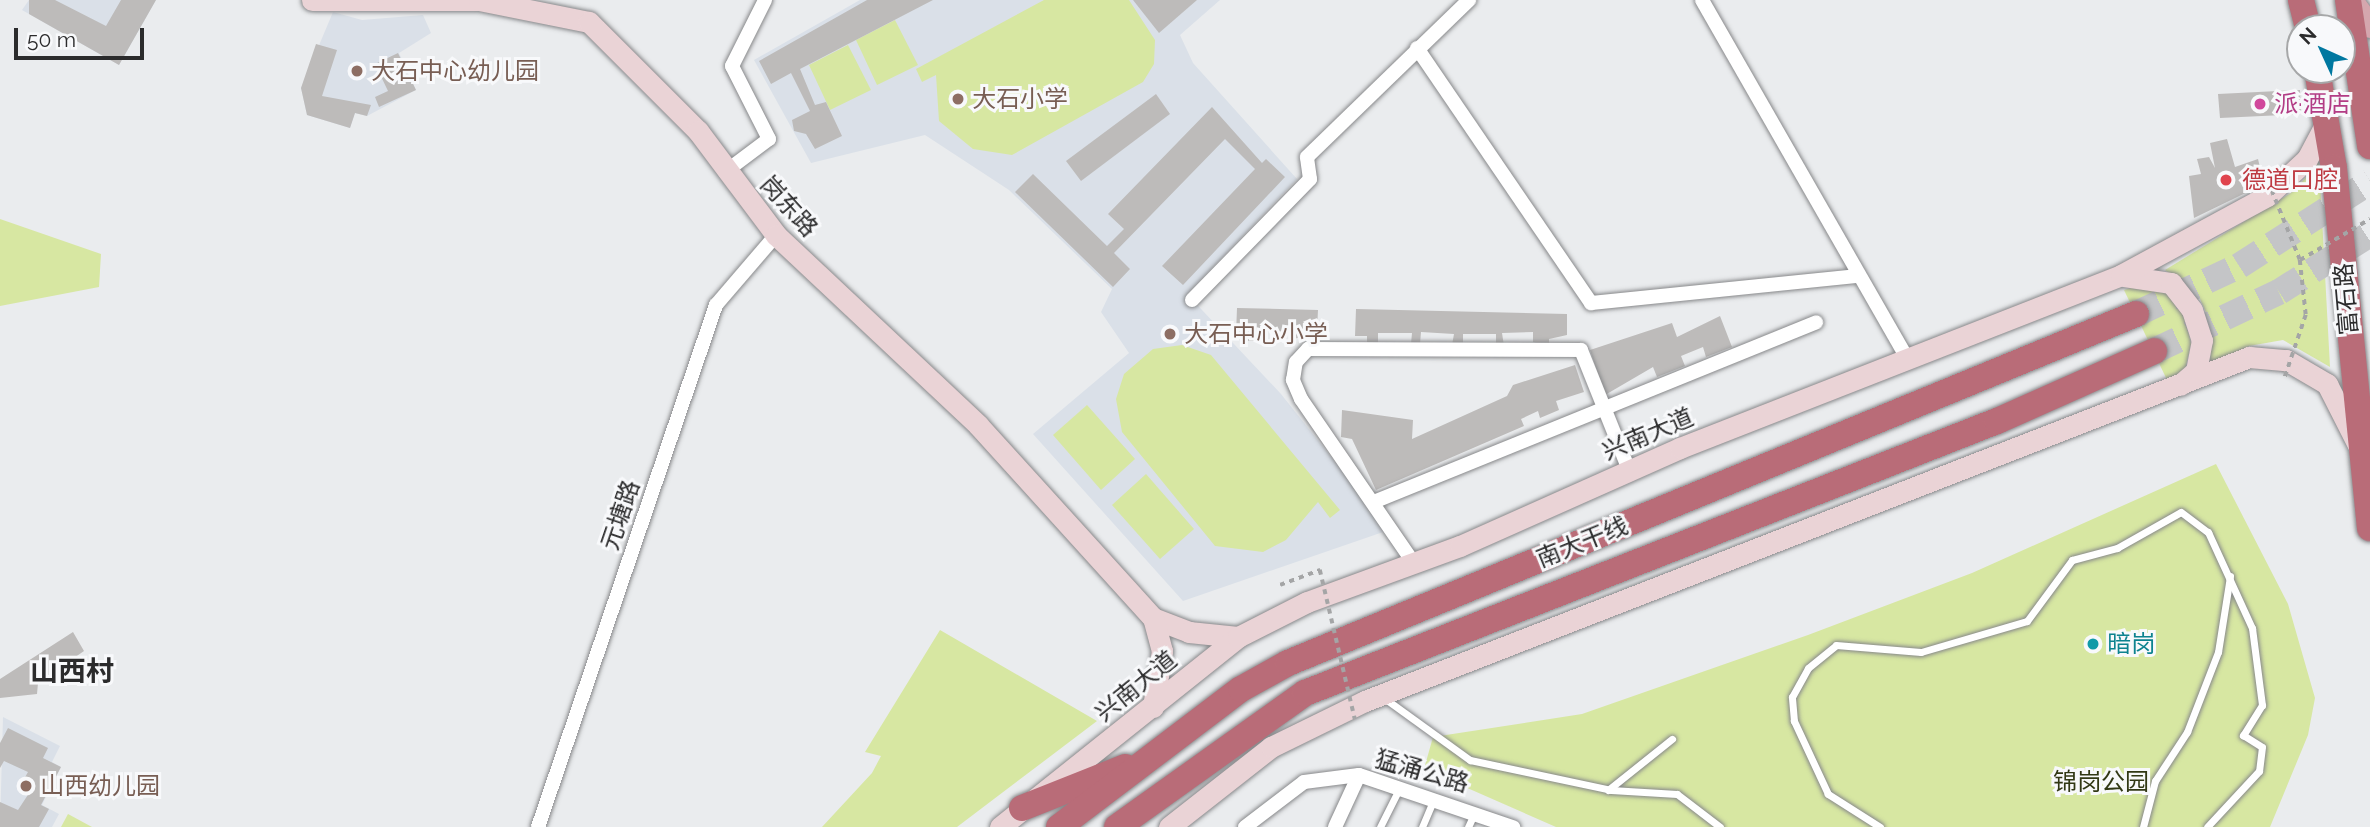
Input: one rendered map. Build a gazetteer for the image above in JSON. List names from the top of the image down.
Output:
{
  "streets": {
    "highway": ["富石路", "南大干线"],
    "main road": ["岗东路", "兴南大道"],
    "street": ["元塘路", "猛涌公路"]
  },
  "crossings": [
    ["岗东路", "元塘路"],
    ["富石路", "兴南大道"]
  ],
  "districts": ["山西村"],
  "parks": ["锦岗公园"],
  "places": [
    "大石中心幼儿园",
    "大石小学",
    "派·酒店",
    "德道口腔",
    "大石中心小学",
    "暗岗",
    "山西幼儿园"
  ],
  "scale_bar": "50 m",
  "north": "top left"
}
